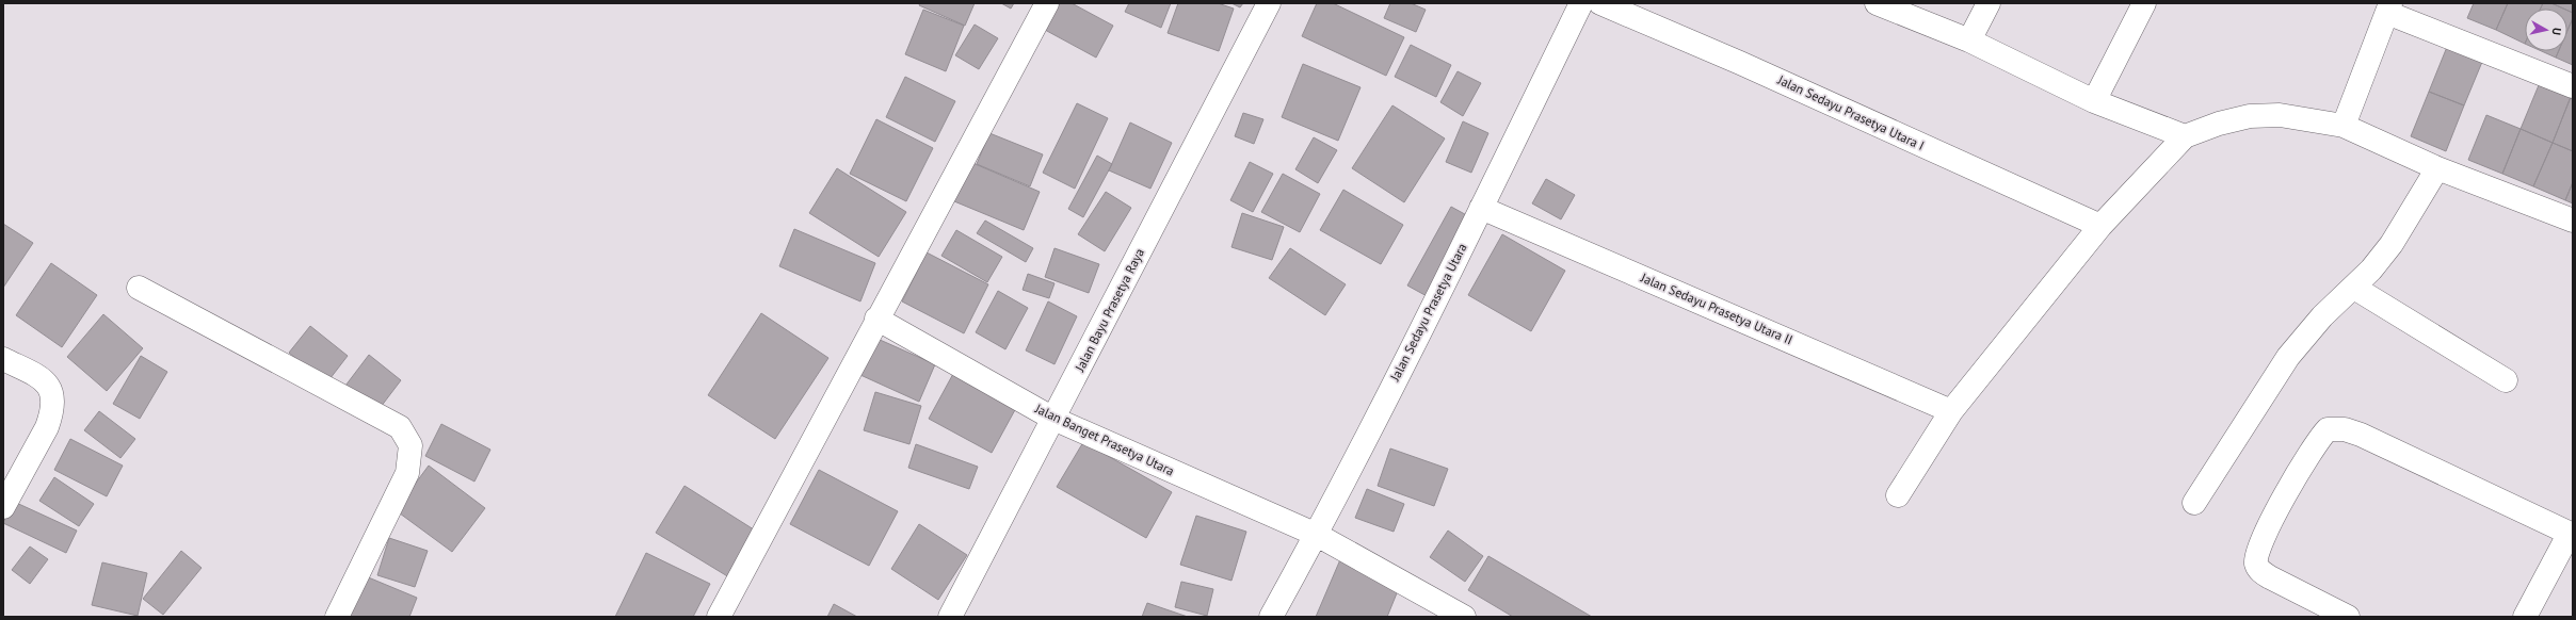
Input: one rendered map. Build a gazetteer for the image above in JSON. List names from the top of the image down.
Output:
{
  "streets": {
    "street": [
      "Jalan Sedayu Prasetya Utara I",
      "Jalan Sedayu Prasetya Utara II",
      "Jalan Bayu Prasetya Raya",
      "Jalan Sedayu Prasetya Utara",
      "Jalan Banget Prasetya Utara"
    ]
  },
  "crossings": [
    ["Jalan Sedayu Prasetya Utara II", "Jalan Sedayu Prasetya Utara"],
    ["Jalan Bayu Prasetya Raya", "Jalan Banget Prasetya Utara"],
    ["Jalan Sedayu Prasetya Utara", "Jalan Banget Prasetya Utara"]
  ],
  "north": "right"
}
